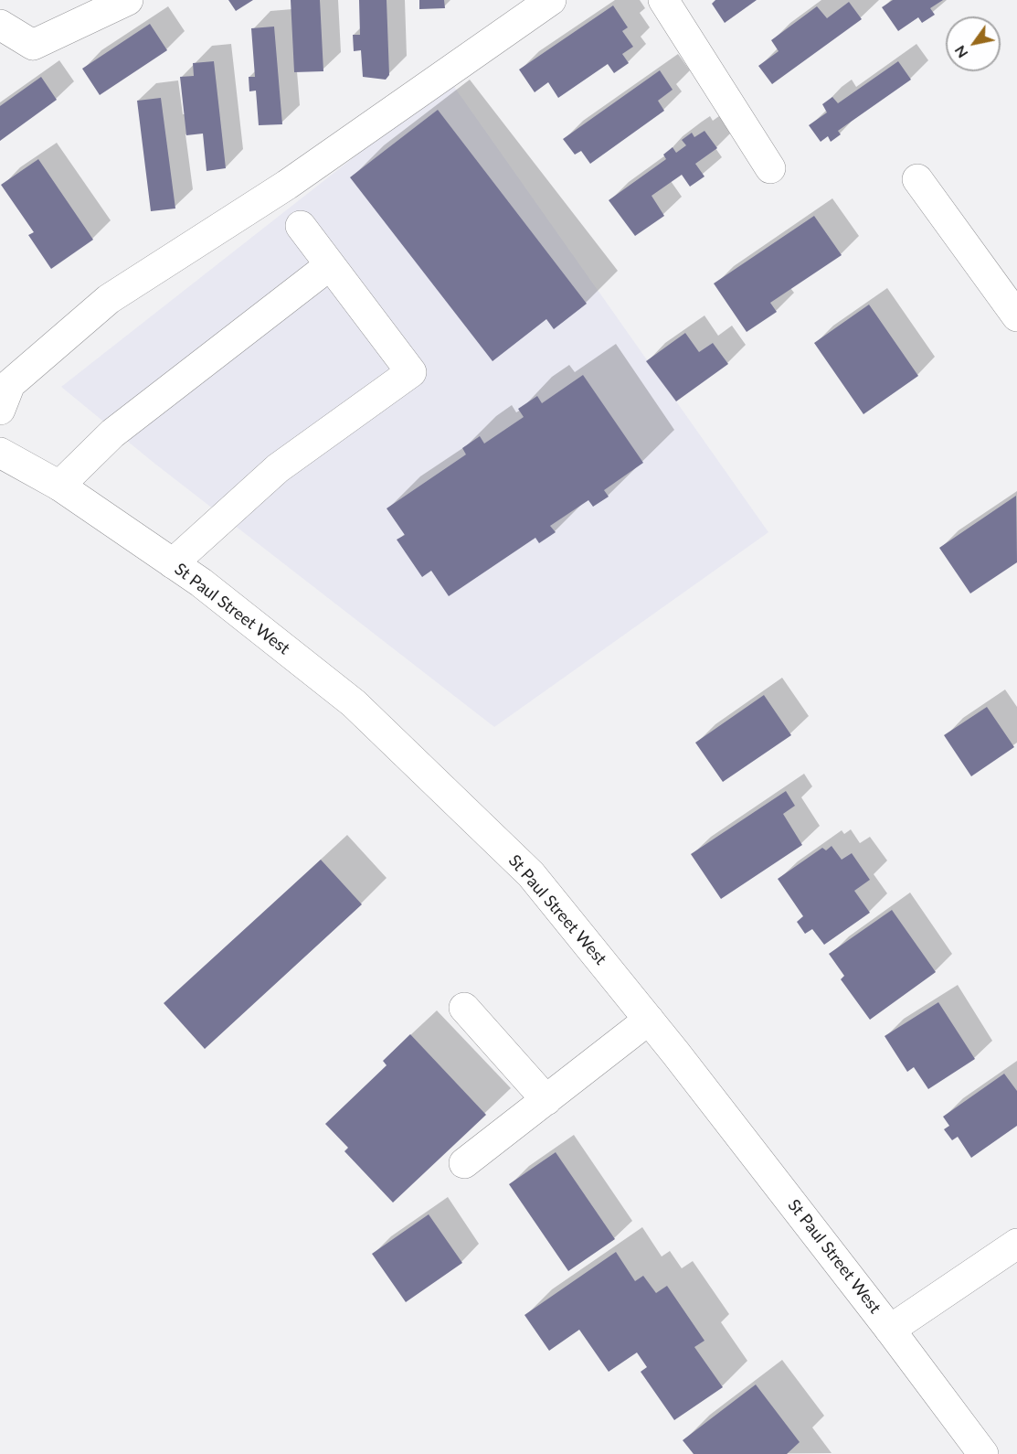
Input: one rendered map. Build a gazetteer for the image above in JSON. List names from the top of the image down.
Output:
{
  "streets": {
    "main road": ["St Paul Street West"]
  },
  "north": "bottom left"
}
